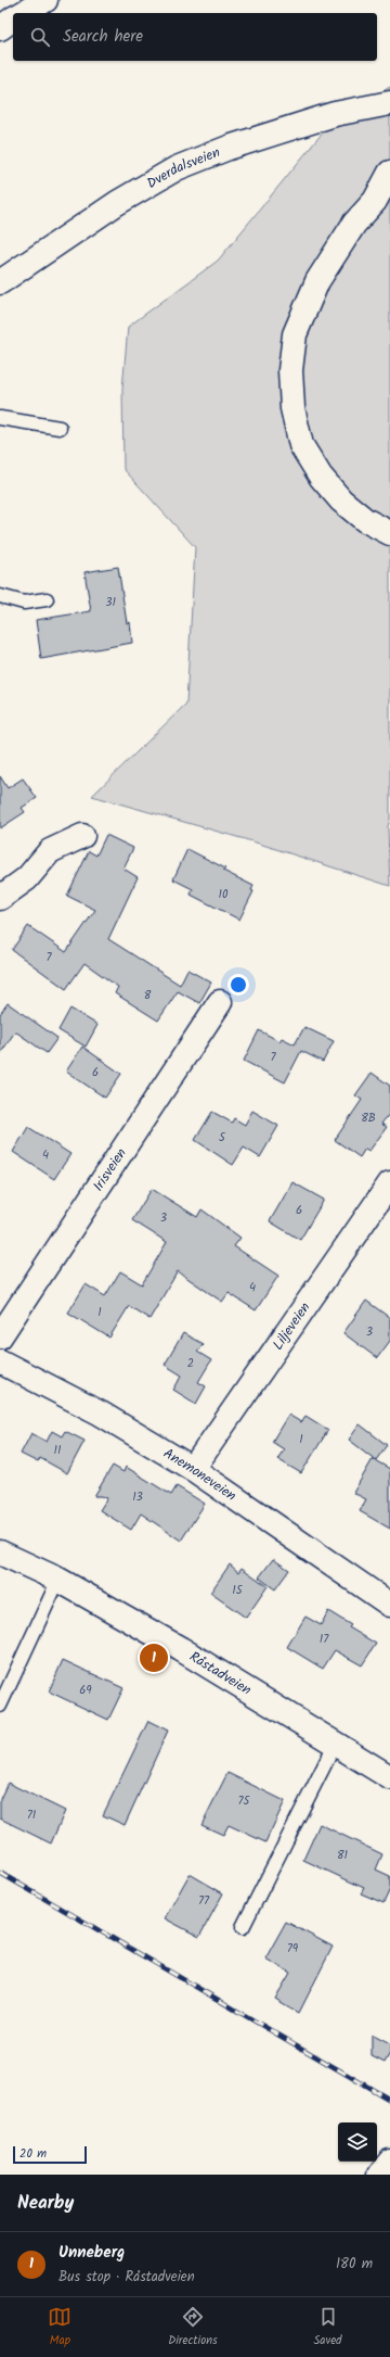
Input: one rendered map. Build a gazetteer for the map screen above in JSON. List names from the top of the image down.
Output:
{
  "streets": {
    "street": [
      "Dverdalsveien",
      "Irisveien",
      "Liljeveien",
      "Anemoneveien",
      "Råstadveien"
    ]
  },
  "crossings": [
    ["Liljeveien", "Anemoneveien"]
  ],
  "house_numbers": [
    "31",
    "10",
    "7",
    "8",
    "7",
    "6",
    "8B",
    "5",
    "4",
    "6",
    "3",
    "4",
    "1",
    "3",
    "2",
    "1",
    "11",
    "13",
    "15",
    "17",
    "69",
    "75",
    "71",
    "81",
    "77",
    "79"
  ],
  "scale_bar": "20 m",
  "page": {
    "search": "Search here",
    "pins": "1",
    "scale": "20 m",
    "heading": "Nearby",
    "list": [
      {
        "mark": "1",
        "name": "Unneberg",
        "note": "Bus stop · Råstadveien",
        "value": "180 m"
      }
    ],
    "nav": ["Map", "Directions", "Saved"]
  }
}
